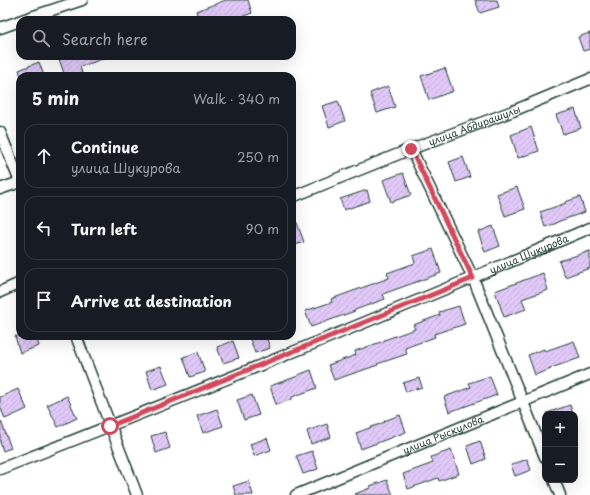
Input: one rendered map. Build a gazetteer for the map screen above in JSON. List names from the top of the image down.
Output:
{
  "streets": {
    "street": ["улица Абдирашулы", "улица Шукурова", "улица Рыскулова"]
  },
  "page": {
    "search": "Search here",
    "heading": ["5 min", "Walk · 340 m"],
    "list": [
      ["Continue", "улица Шукурова", "250 m"],
      ["Turn left", "90 m"],
      "Arrive at destination"
    ],
    "map_buttons": ["+", "−"]
  }
}
